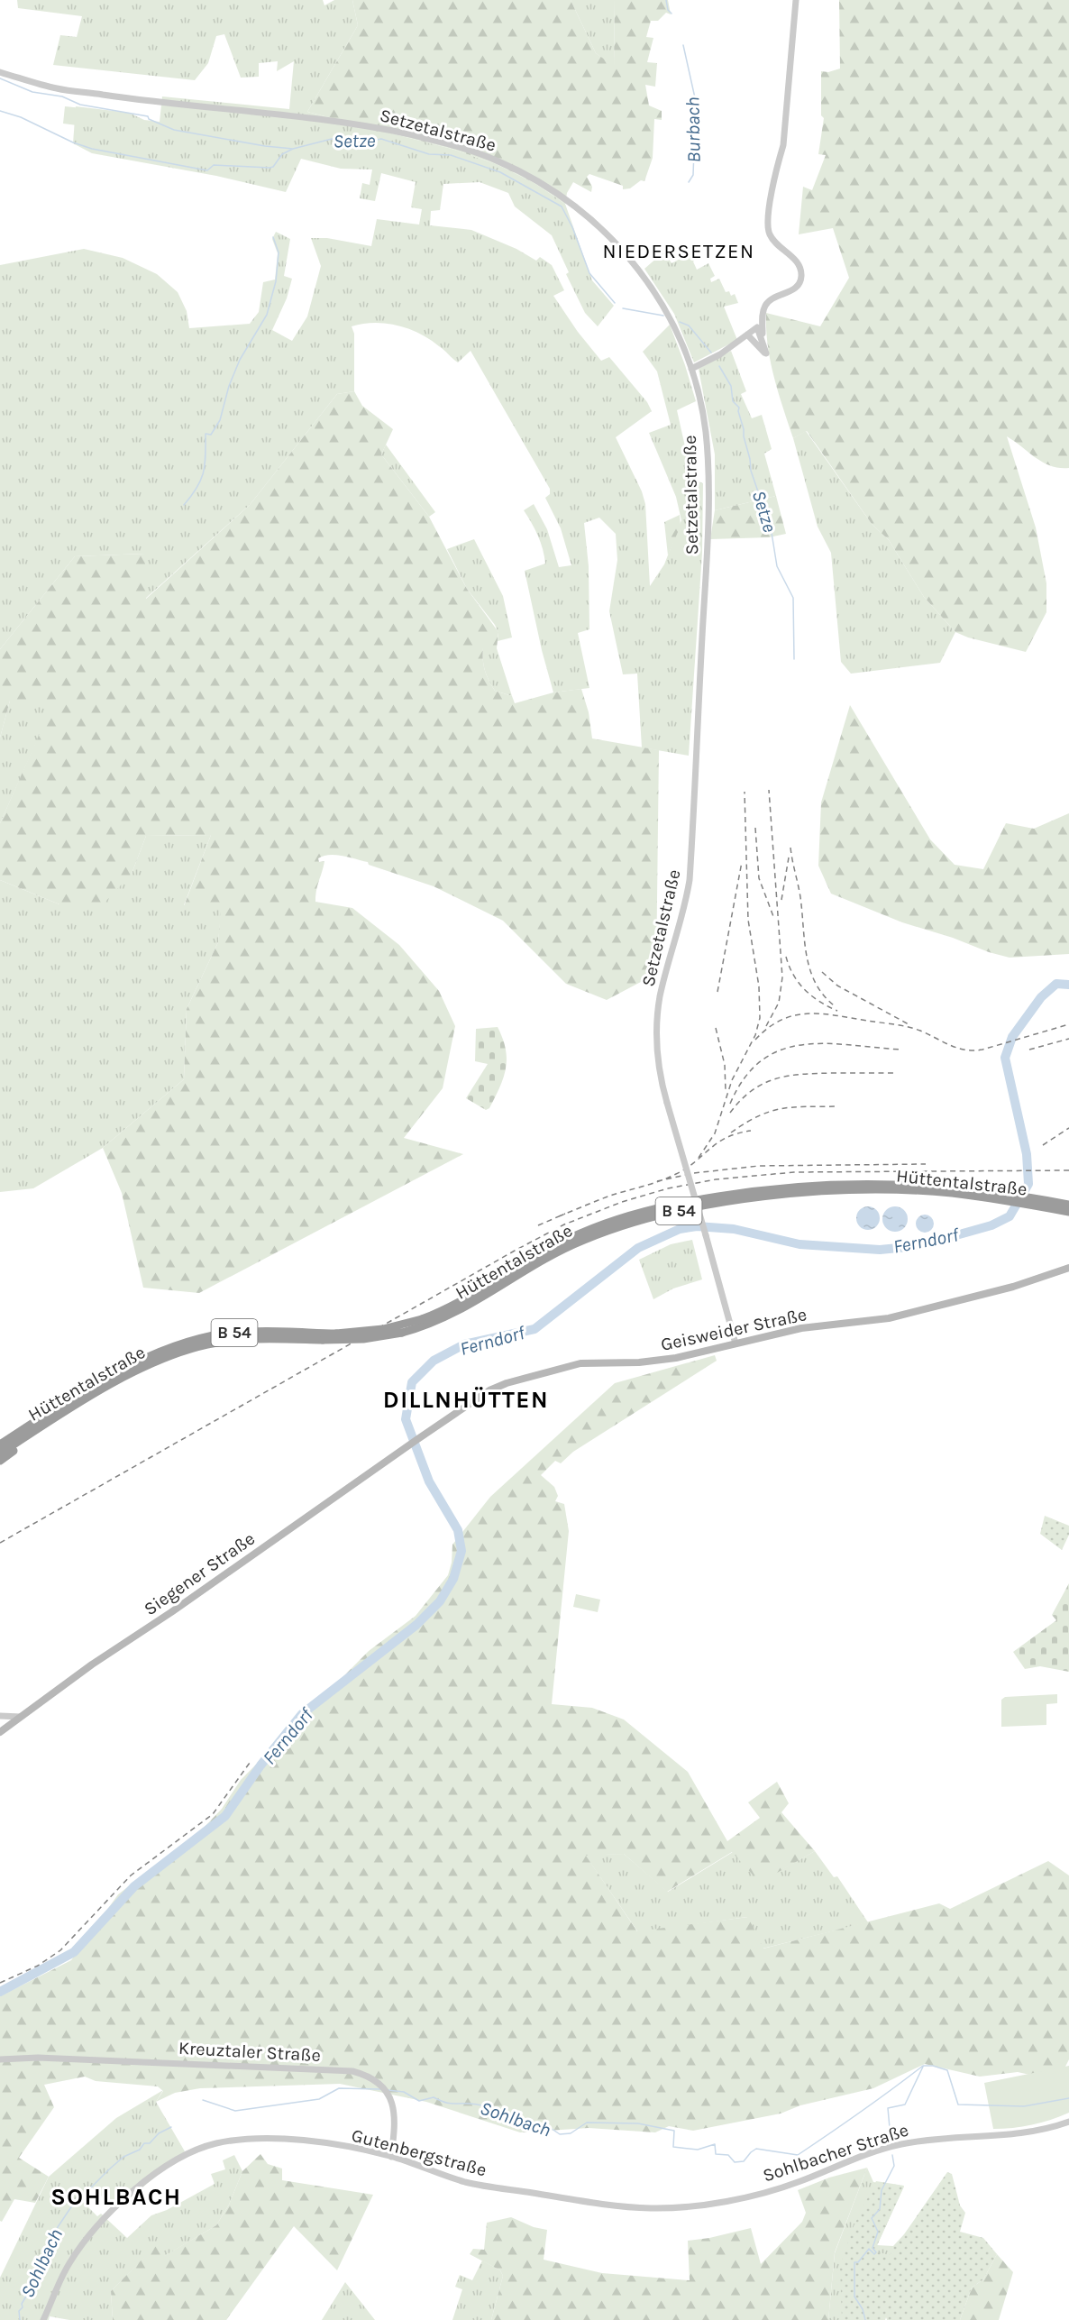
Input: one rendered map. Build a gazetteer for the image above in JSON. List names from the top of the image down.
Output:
{
  "streets": {
    "highway": ["Hüttentalstraße", "B 54"],
    "main road": ["Geisweider Straße", "Siegener Straße"],
    "street": [
      "Setzetalstraße",
      "Kreuztaler Straße",
      "Gutenbergstraße",
      "Sohlbacher Straße"
    ]
  },
  "crossings": [
    ["Setzetalstraße", "Geisweider Straße"],
    ["Geisweider Straße", "Siegener Straße"],
    ["Kreuztaler Straße", "Gutenbergstraße"],
    ["Gutenbergstraße", "Sohlbacher Straße"]
  ],
  "districts": ["NIEDERSETZEN", "DILLNHÜTTEN", "SOHLBACH"],
  "water": [
    "Burbach",
    "Setze",
    "Ferndorf",
    "Sohlbach"
  ]
}
